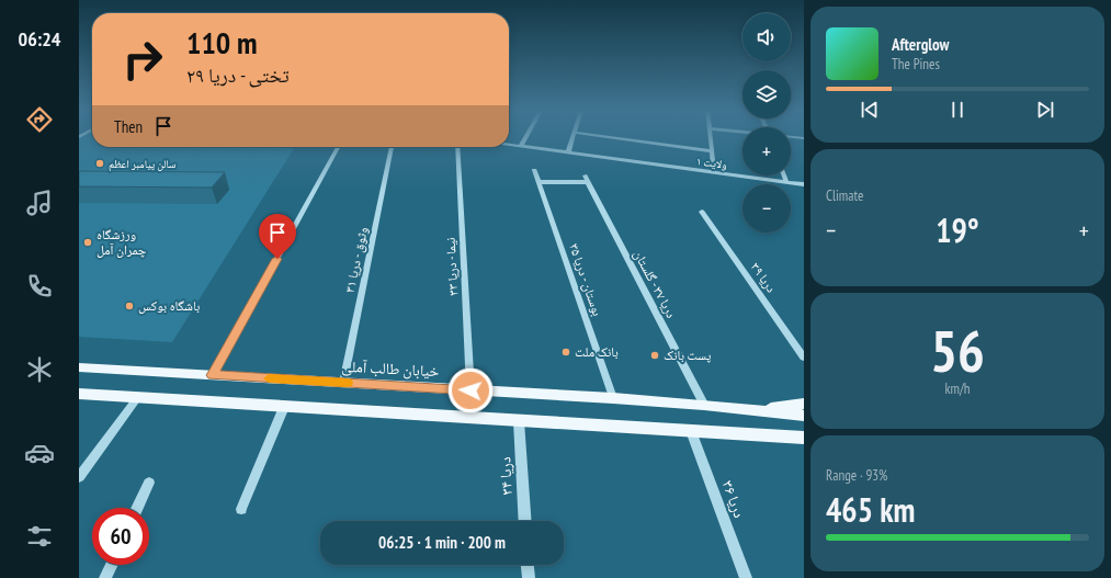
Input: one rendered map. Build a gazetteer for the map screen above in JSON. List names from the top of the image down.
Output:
{
  "streets": {
    "main road": ["خیابان طالب آملی"],
    "street": [
      "ولایت ۱",
      "وثوق - دریا ۳۱",
      "نیما - دریا ۳۳",
      "دریا ۳۹",
      "بوستان - دریا ۳۵",
      "دریا ۳۷ - گلستان",
      "دریا ۳۴",
      "دریا ۳۶"
    ]
  },
  "crossings": [
    ["وثوق - دریا ۳۱", "خیابان طالب آملی"],
    ["نیما - دریا ۳۳", "خیابان طالب آملی"],
    ["بوستان - دریا ۳۵", "دریا ۳۷ - گلستان"],
    ["بوستان - دریا ۳۵", "خیابان طالب آملی"],
    ["دریا ۳۷ - گلستان", "خیابان طالب آملی"]
  ],
  "places": [
    "سالن پیامبر اعظم",
    "ورزشگاه چمران آمل",
    "باشگاه‌ بوکس",
    "بانک ملت",
    "پست بانک"
  ],
  "page": {
    "tabs": "06:24",
    "map_buttons": ["+", "−"],
    "turn": ["110 m", "تختی - دریا ۲۹"],
    "song": ["Afterglow", "The Pines"],
    "then": "Then",
    "tile": [
      "Climate",
      ["56", "km/h"],
      ["Range · 93%", "465 km"]
    ],
    "heat": ["−", "19°", "+"],
    "limit": "60",
    "trip": "06:25 · 1 min · 200 m"
  }
}
